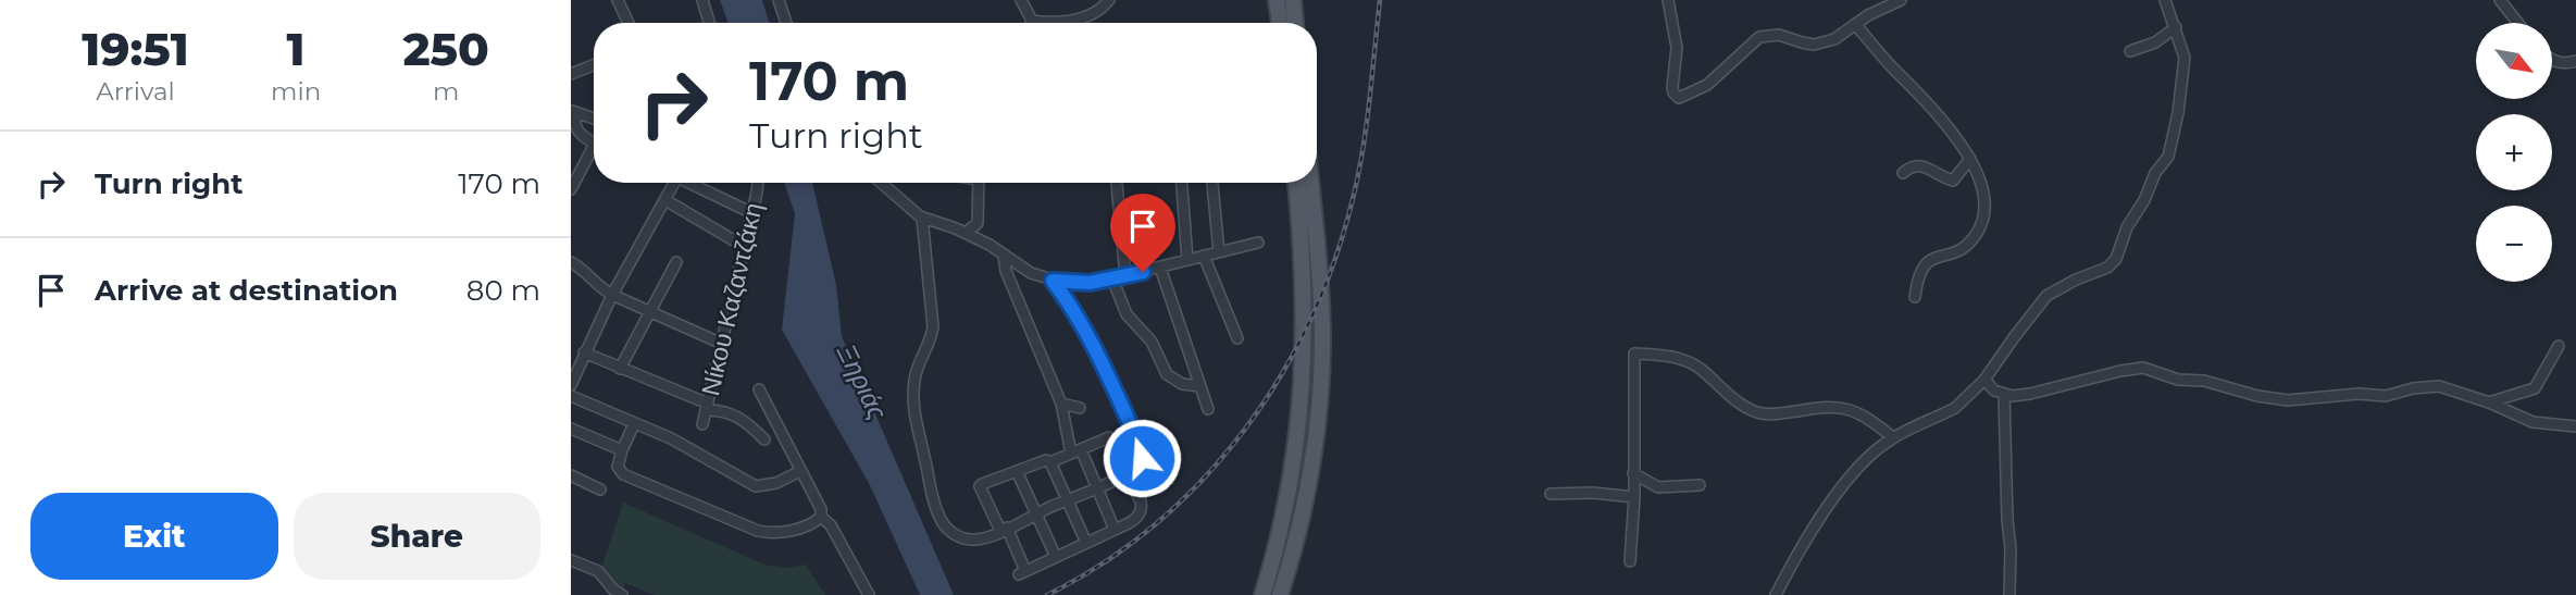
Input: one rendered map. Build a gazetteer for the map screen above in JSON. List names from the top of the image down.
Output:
{
  "streets": {
    "street": ["Νίκου Καζαντζάκη"]
  },
  "water": ["Ξηριάς"],
  "north": "bottom right",
  "page": {
    "eta": [
      "19:51",
      "Arrival",
      "1",
      "min",
      "250",
      "m"
    ],
    "map_buttons": ["+", "−"],
    "turn": ["170 m", "Turn right"],
    "list": [
      {
        "name": "Turn right",
        "value": "170 m"
      },
      {
        "name": "Arrive at destination",
        "value": "80 m"
      }
    ],
    "buttons": ["Exit", "Share"]
  }
}
